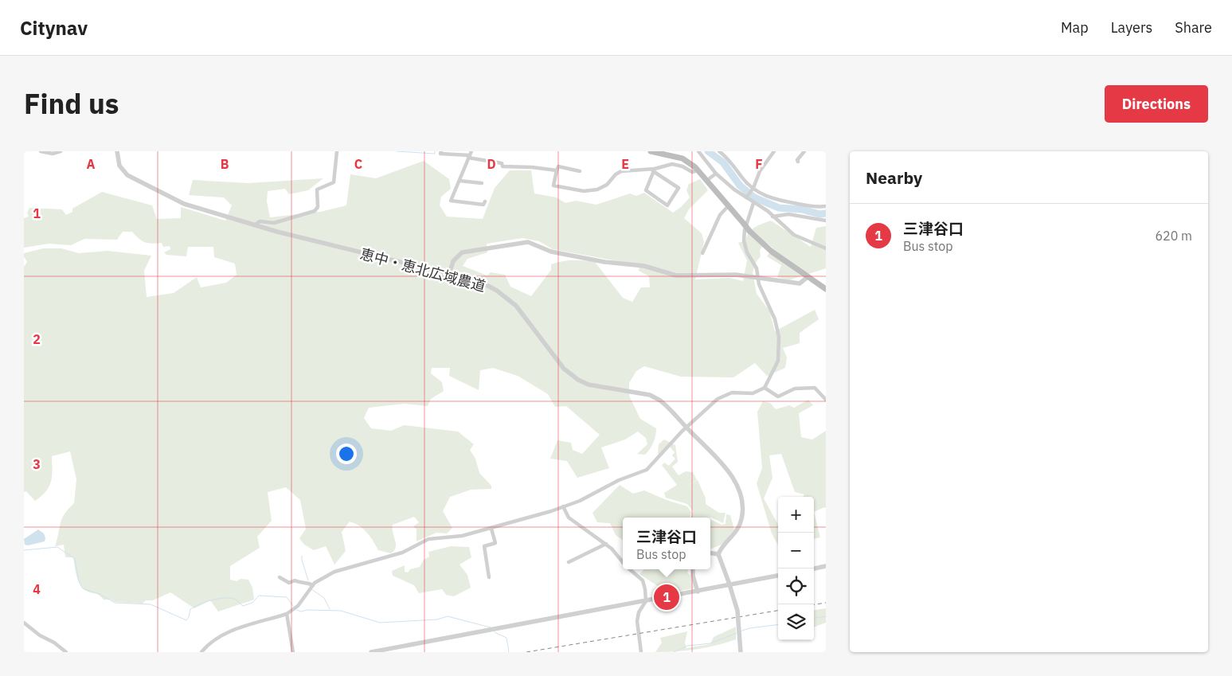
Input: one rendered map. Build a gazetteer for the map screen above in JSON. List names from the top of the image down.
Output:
{
  "streets": {
    "street": ["恵中・恵北広域農道"]
  },
  "page": {
    "header": "Citynav",
    "nav": ["Map", "Layers", "Share"],
    "title": "Find us",
    "buttons": "Directions",
    "heading": "Nearby",
    "list": [
      {
        "mark": "1",
        "name": "三津谷口",
        "note": "Bus stop",
        "value": "620 m"
      }
    ],
    "map_buttons": ["+", "−"],
    "popup": ["三津谷口", "Bus stop"],
    "pins": "1"
  },
  "grid": {
    "columns": [
      "A",
      "B",
      "C",
      "D",
      "E",
      "F"
    ],
    "rows": [
      "1",
      "2",
      "3",
      "4"
    ]
  }
}
